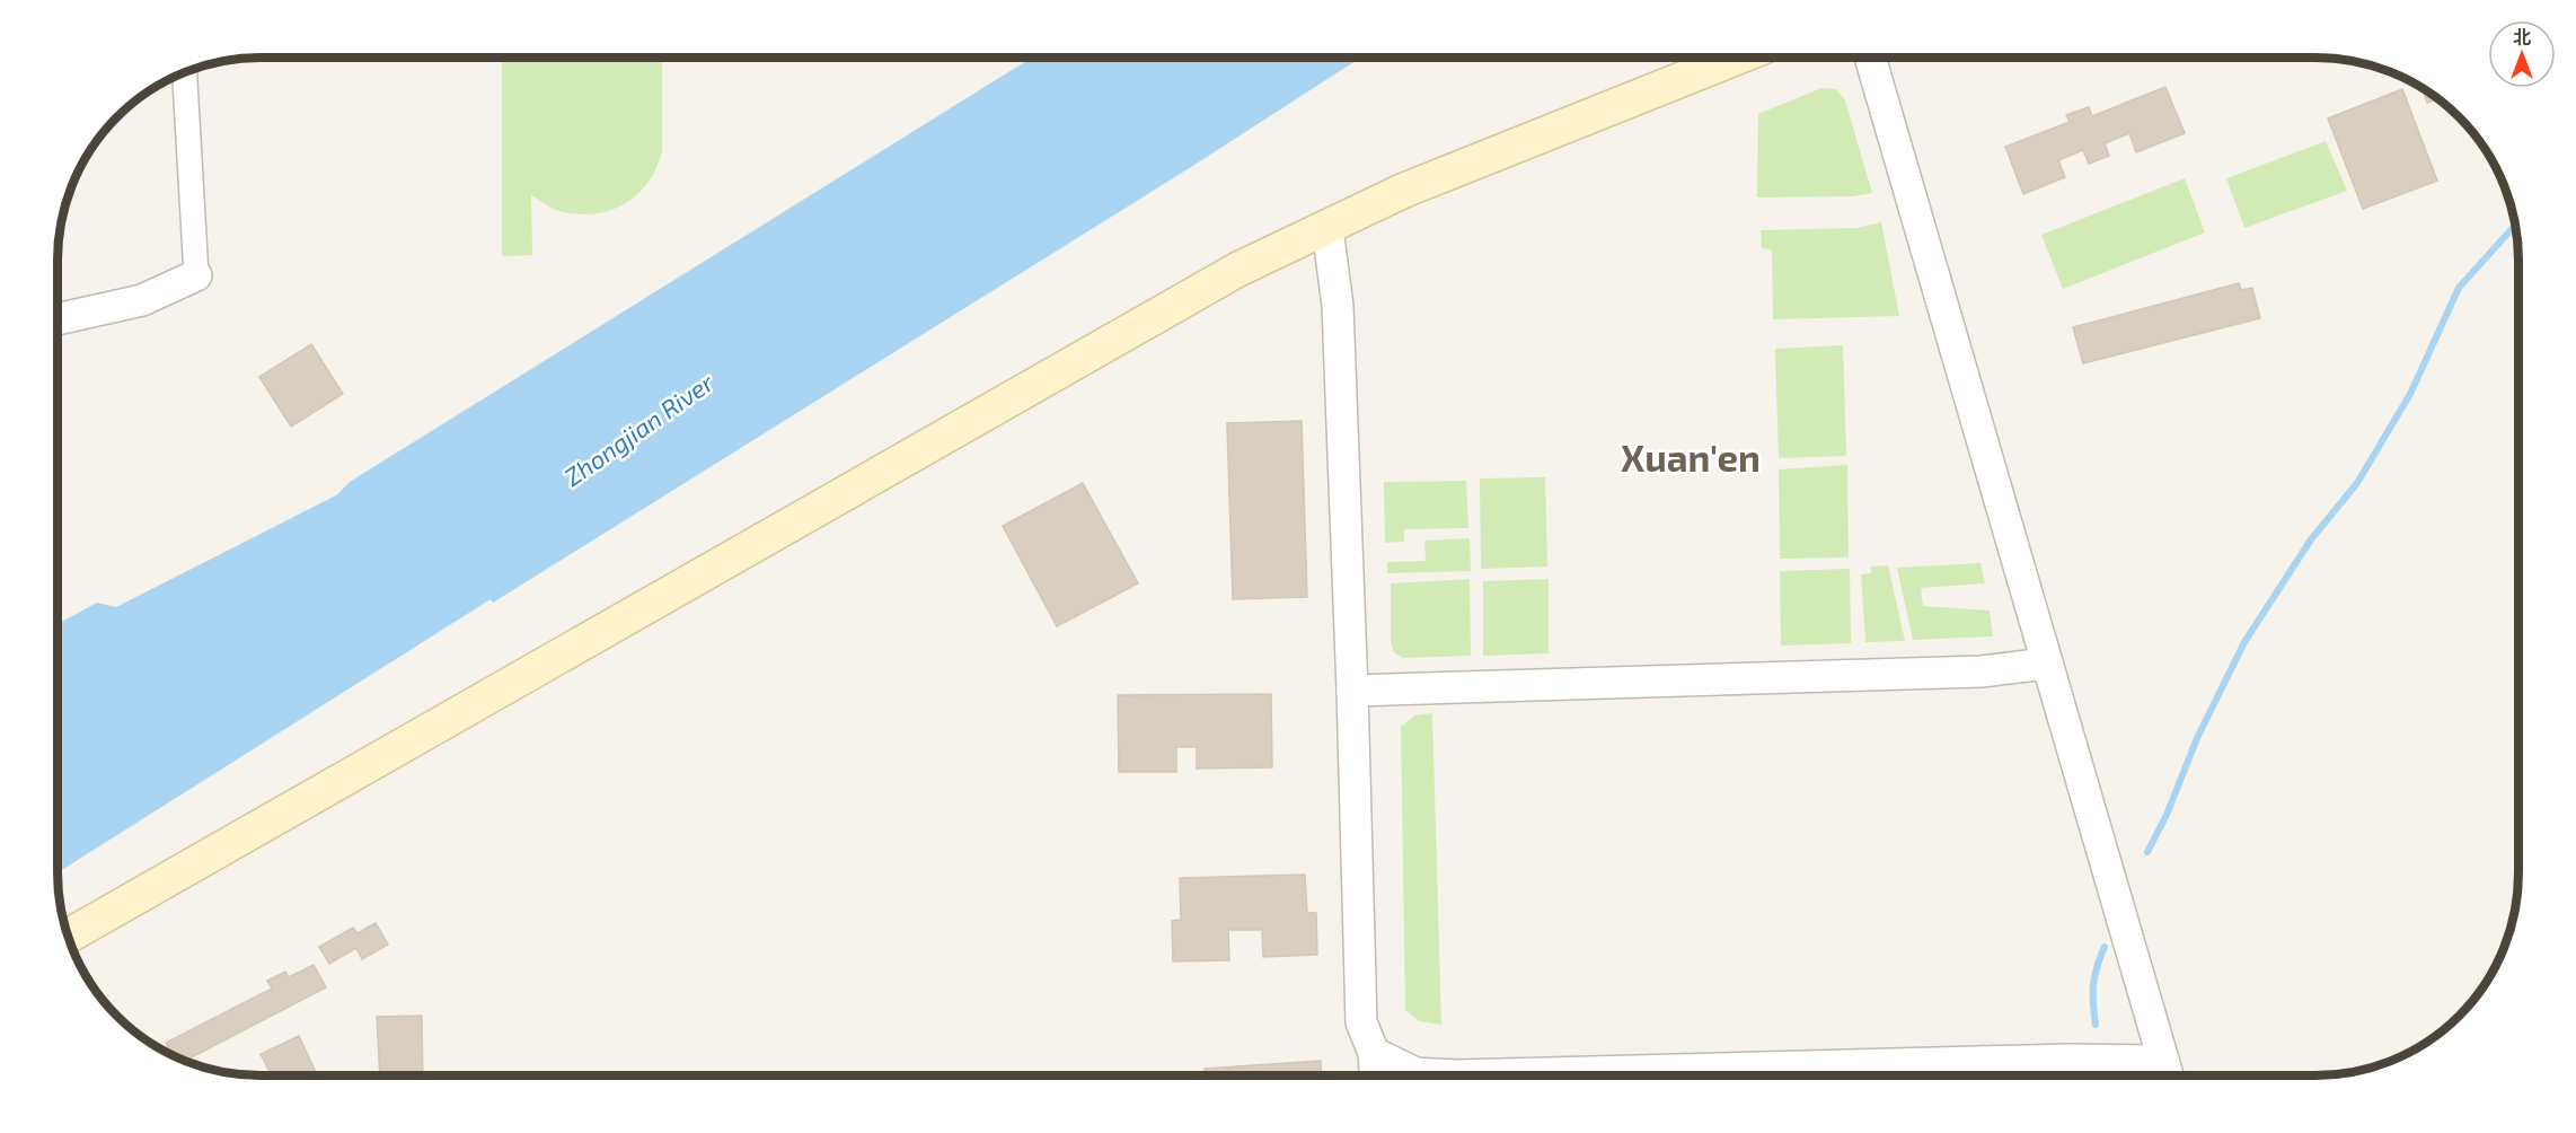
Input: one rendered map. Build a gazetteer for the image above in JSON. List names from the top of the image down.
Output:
{
  "districts": ["Xuan'en"],
  "water": ["Zhongjian River"],
  "north": "top"
}
